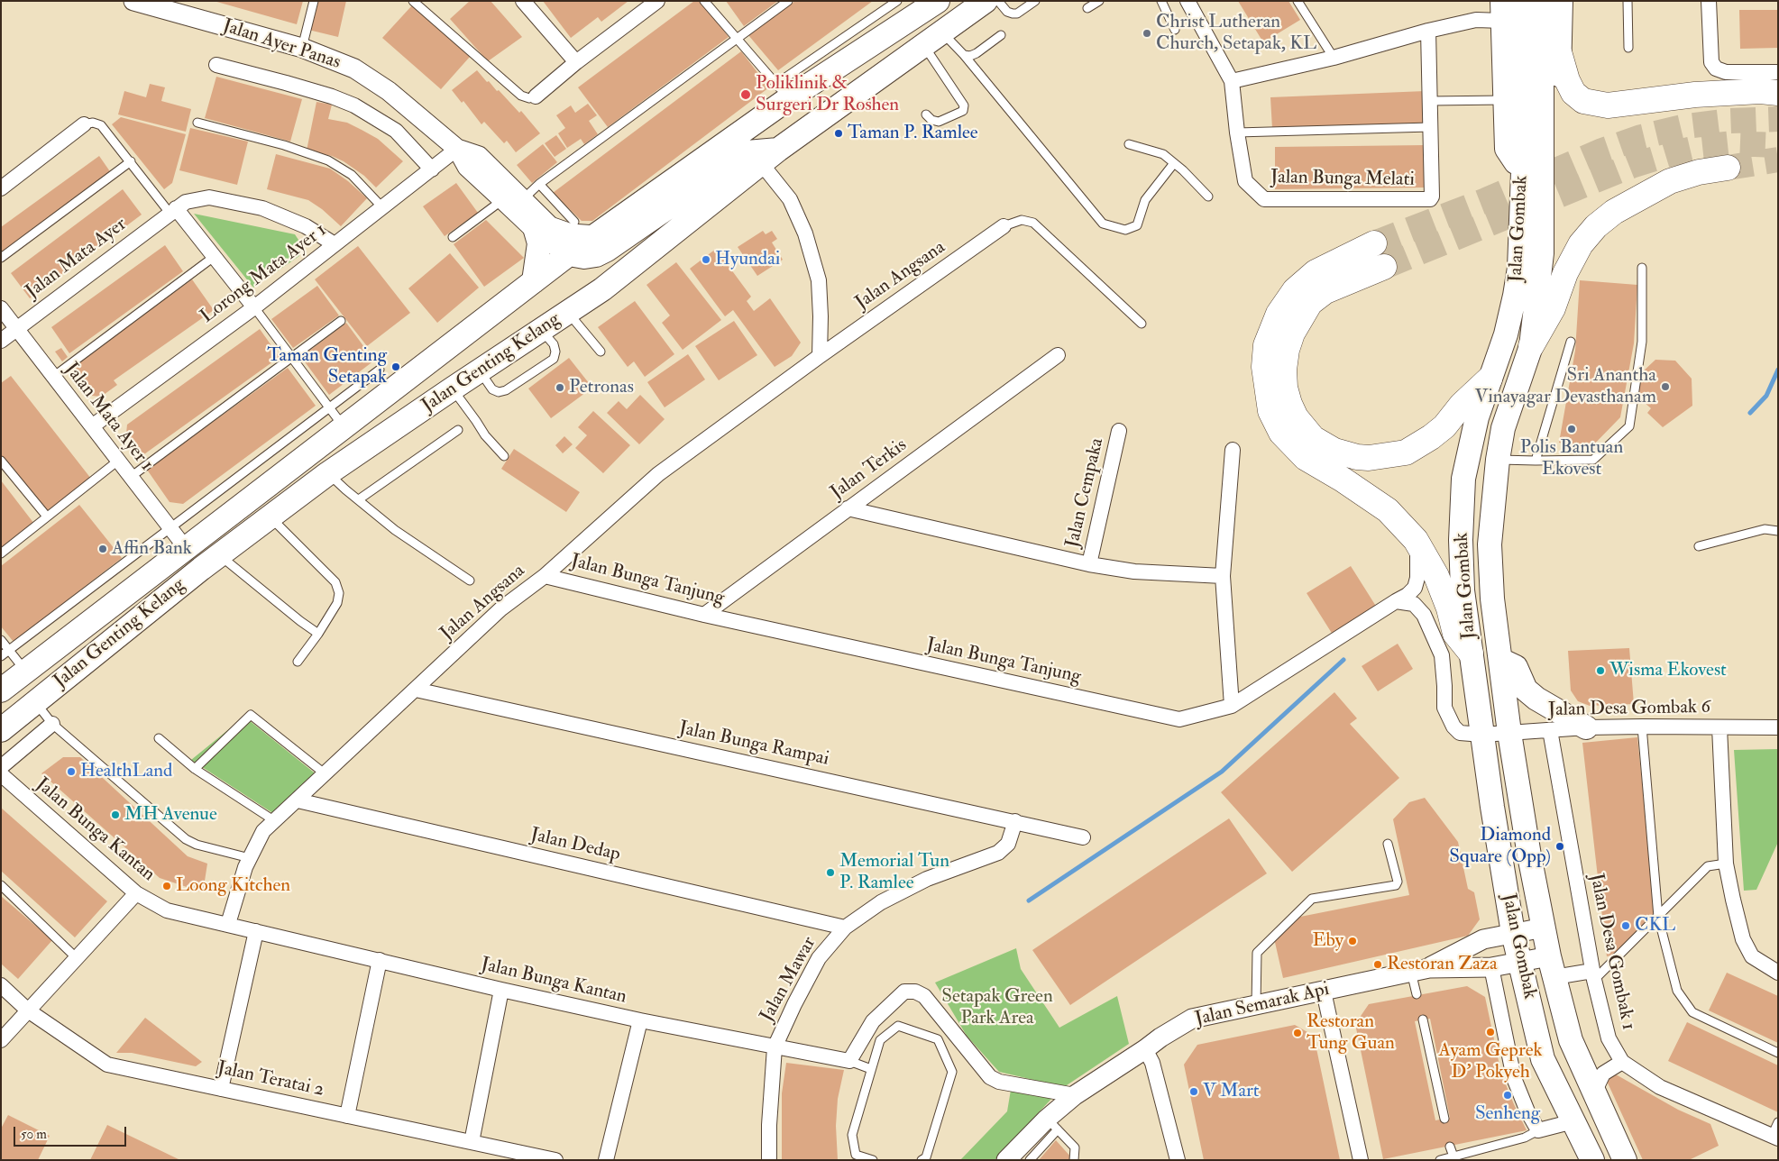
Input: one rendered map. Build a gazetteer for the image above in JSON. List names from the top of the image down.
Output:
{
  "streets": {
    "main road": ["Jalan Gombak", "Jalan Genting Kelang"],
    "street": [
      "Jalan Ayer Panas",
      "Jalan Bunga Melati",
      "Jalan Mata Ayer",
      "Lorong Mata Ayer 1",
      "Jalan Angsana",
      "Jalan Mata Ayer 1",
      "Jalan Terkis",
      "Jalan Cempaka",
      "Jalan Bunga Tanjung",
      "Jalan Desa Gombak 6",
      "Jalan Bunga Rampai",
      "Jalan Bunga Kantan",
      "Jalan Dedap",
      "Jalan Desa Gombak 1",
      "Jalan Mawar",
      "Jalan Semarak Api",
      "Jalan Teratai 2"
    ]
  },
  "crossings": [
    ["Jalan Ayer Panas", "Lorong Mata Ayer 1"],
    ["Jalan Ayer Panas", "Jalan Genting Kelang"],
    ["Jalan Gombak", "Jalan Desa Gombak 6"],
    ["Jalan Gombak", "Jalan Semarak Api"],
    ["Jalan Mata Ayer", "Lorong Mata Ayer 1"],
    ["Jalan Mata Ayer", "Jalan Mata Ayer 1"],
    ["Lorong Mata Ayer 1", "Jalan Mata Ayer 1"],
    ["Jalan Angsana", "Jalan Bunga Tanjung"],
    ["Jalan Angsana", "Jalan Bunga Rampai"],
    ["Jalan Angsana", "Jalan Bunga Kantan"],
    ["Jalan Angsana", "Jalan Dedap"],
    ["Jalan Genting Kelang", "Jalan Mata Ayer 1"],
    ["Jalan Terkis", "Jalan Bunga Tanjung"],
    ["Jalan Bunga Tanjung", "Jalan Desa Gombak 6"],
    ["Jalan Desa Gombak 6", "Jalan Desa Gombak 1"],
    ["Jalan Bunga Rampai", "Jalan Mawar"],
    ["Jalan Bunga Kantan", "Jalan Mawar"],
    ["Jalan Dedap", "Jalan Mawar"]
  ],
  "parks": ["Setapak Green Park Area"],
  "places": [
    "Christ Lutheran Church, Setapak, KL",
    "Poliklinik & Surgeri Dr Roshen",
    "Taman P. Ramlee",
    "Hyundai",
    "Taman Genting Setapak",
    "Sri Anantha Vinayagar Devasthanam",
    "Petronas",
    "Polis Bantuan Ekovest",
    "Affin Bank",
    "Wisma Ekovest",
    "HealthLand",
    "MH Avenue",
    "Diamond Square (Opp)",
    "Memorial Tun P. Ramlee",
    "Loong Kitchen",
    "CKL",
    "Eby",
    "Restoran Zaza",
    "Ayam Geprek D' Pokyeh",
    "Restoran Tung Guan",
    "V Mart",
    "Senheng"
  ],
  "scale_bar": "50 m"
}
